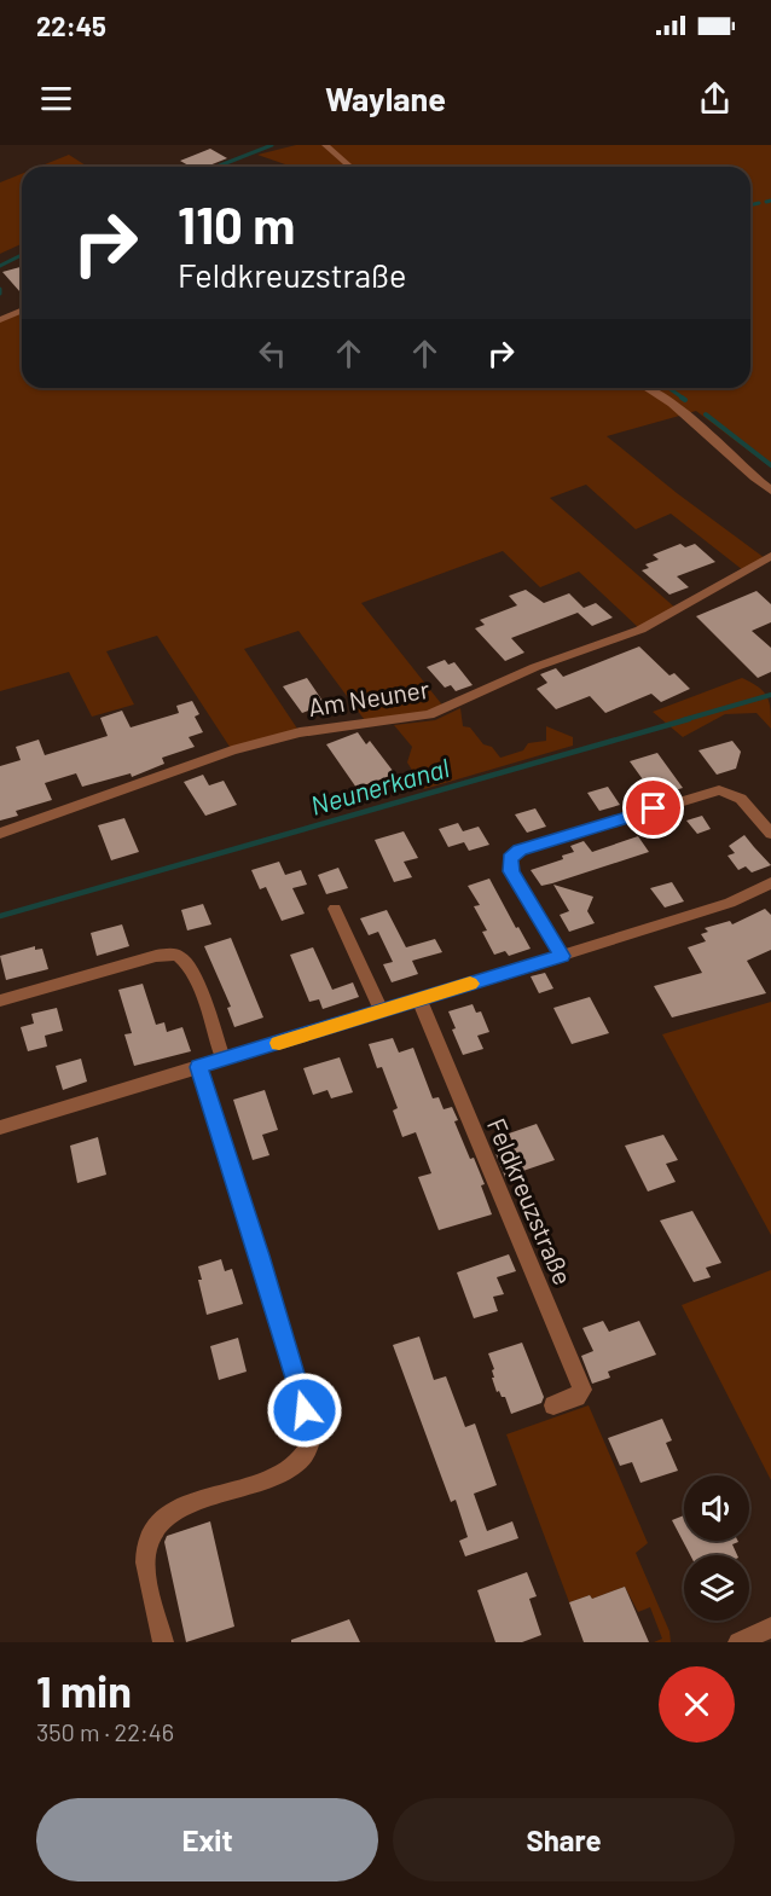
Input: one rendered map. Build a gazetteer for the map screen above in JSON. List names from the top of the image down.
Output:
{
  "streets": {
    "street": ["Am Neuner", "Feldkreuzstraße"]
  },
  "water": ["Neunerkanal"],
  "page": {
    "status": "22:45",
    "header": "Waylane",
    "turn": ["110 m", "Feldkreuzstraße"],
    "heading": ["1 min", "350 m · 22:46"],
    "buttons": ["Exit", "Share"]
  }
}
